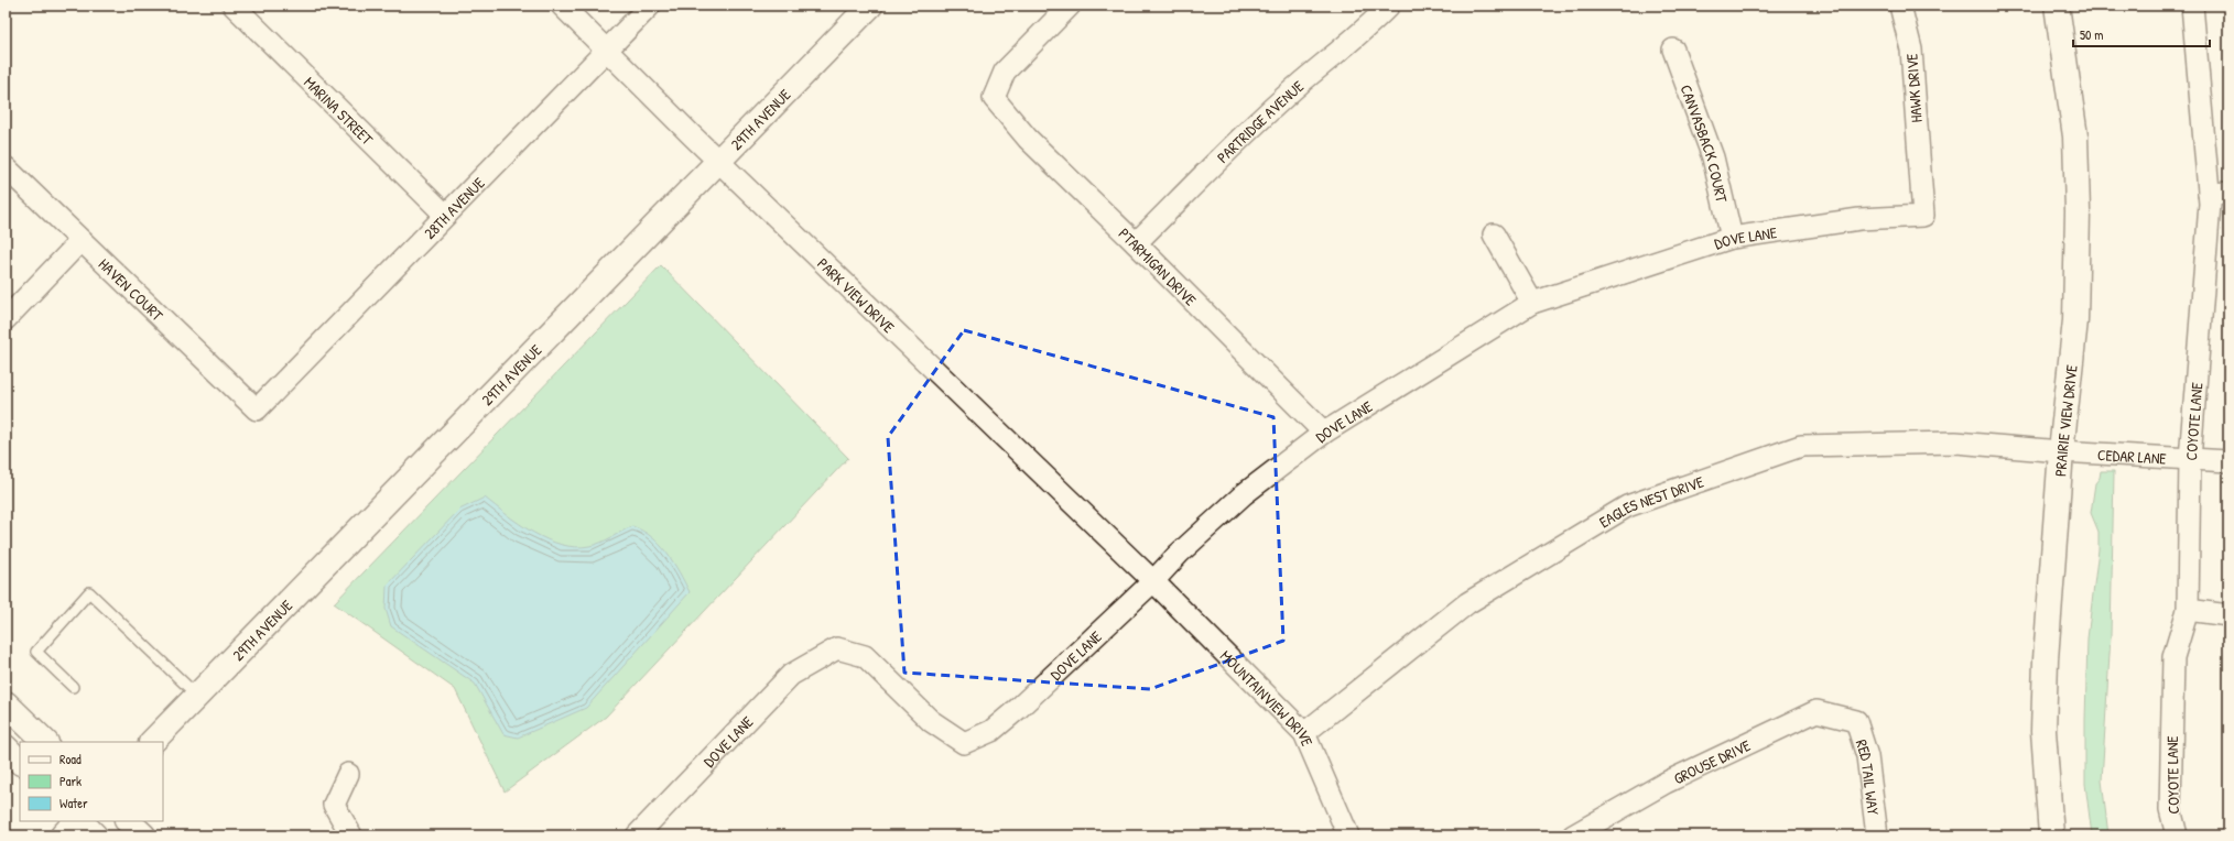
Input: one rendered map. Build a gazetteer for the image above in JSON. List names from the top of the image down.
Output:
{
  "streets": {
    "street": [
      "HAWK DRIVE",
      "MARINA STREET",
      "29TH AVENUE",
      "PARTRIDGE AVENUE",
      "CANVASBACK COURT",
      "28TH AVENUE",
      "DOVE LANE",
      "PTARMIGAN DRIVE",
      "HAVEN COURT",
      "PARK VIEW DRIVE",
      "PRAIRIE VIEW DRIVE",
      "COYOTE LANE",
      "CEDAR LANE",
      "EAGLES NEST DRIVE",
      "MOUNTAINVIEW DRIVE",
      "GROUSE DRIVE",
      "RED TAIL WAY"
    ]
  },
  "crossings": [
    ["HAWK DRIVE", "DOVE LANE"],
    ["MARINA STREET", "28TH AVENUE"],
    ["29TH AVENUE", "PARK VIEW DRIVE"],
    ["PARTRIDGE AVENUE", "PTARMIGAN DRIVE"],
    ["CANVASBACK COURT", "DOVE LANE"],
    ["28TH AVENUE", "HAVEN COURT"],
    ["28TH AVENUE", "PARK VIEW DRIVE"],
    ["DOVE LANE", "PTARMIGAN DRIVE"],
    ["DOVE LANE", "PARK VIEW DRIVE"],
    ["DOVE LANE", "MOUNTAINVIEW DRIVE"],
    ["PARK VIEW DRIVE", "MOUNTAINVIEW DRIVE"],
    ["PRAIRIE VIEW DRIVE", "CEDAR LANE"],
    ["PRAIRIE VIEW DRIVE", "EAGLES NEST DRIVE"],
    ["COYOTE LANE", "CEDAR LANE"],
    ["CEDAR LANE", "EAGLES NEST DRIVE"],
    ["EAGLES NEST DRIVE", "MOUNTAINVIEW DRIVE"],
    ["GROUSE DRIVE", "RED TAIL WAY"]
  ],
  "legend": ["Road", "Park", "Water"],
  "scale_bar": "50 m"
}
